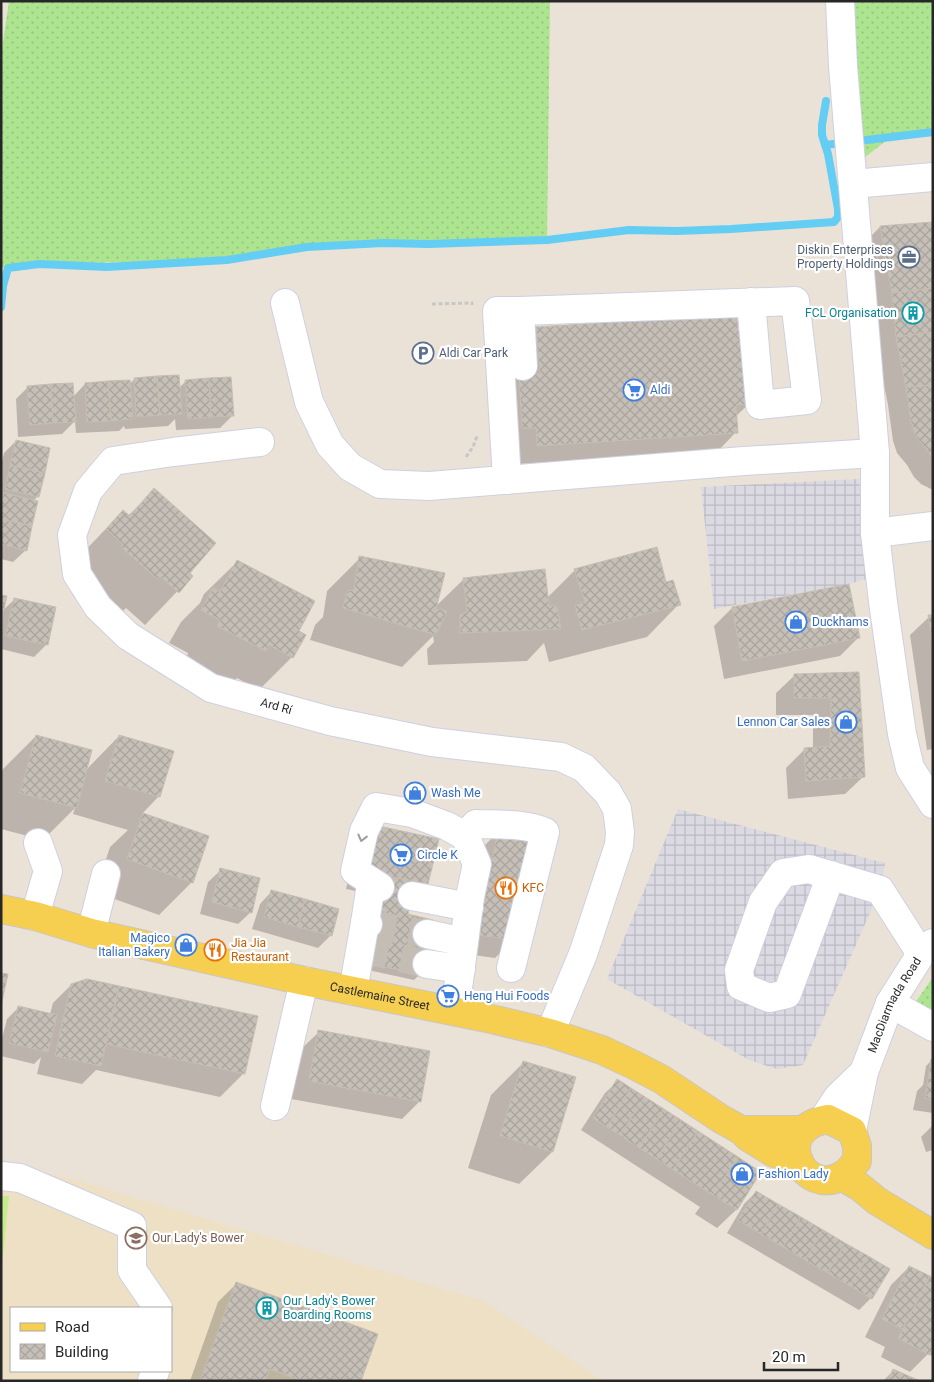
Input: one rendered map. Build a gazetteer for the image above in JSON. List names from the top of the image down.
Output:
{
  "streets": {
    "main road": ["Castlemaine Street"],
    "street": ["Ard Rí", "MacDiarmada Road"]
  },
  "crossings": [
    ["Ard Rí", "Castlemaine Street"],
    ["Castlemaine Street", "MacDiarmada Road"]
  ],
  "places": {
    "office": ["Diskin Enterprises Property Holdings"],
    "building": ["FCL Organisation", "Our Lady's Bower Boarding Rooms"],
    "parking": ["Aldi Car Park"],
    "supermarket": ["Aldi", "Circle K", "Heng Hui Foods"],
    "shop": [
      "Duckhams",
      "Lennon Car Sales",
      "Wash Me",
      "Magico Italian Bakery",
      "Fashion Lady"
    ],
    "restaurant": ["KFC", "Jia Jia Restaurant"],
    "school or university": ["Our Lady's Bower"]
  },
  "legend": ["Road", "Building"],
  "scale_bar": "20 m"
}
